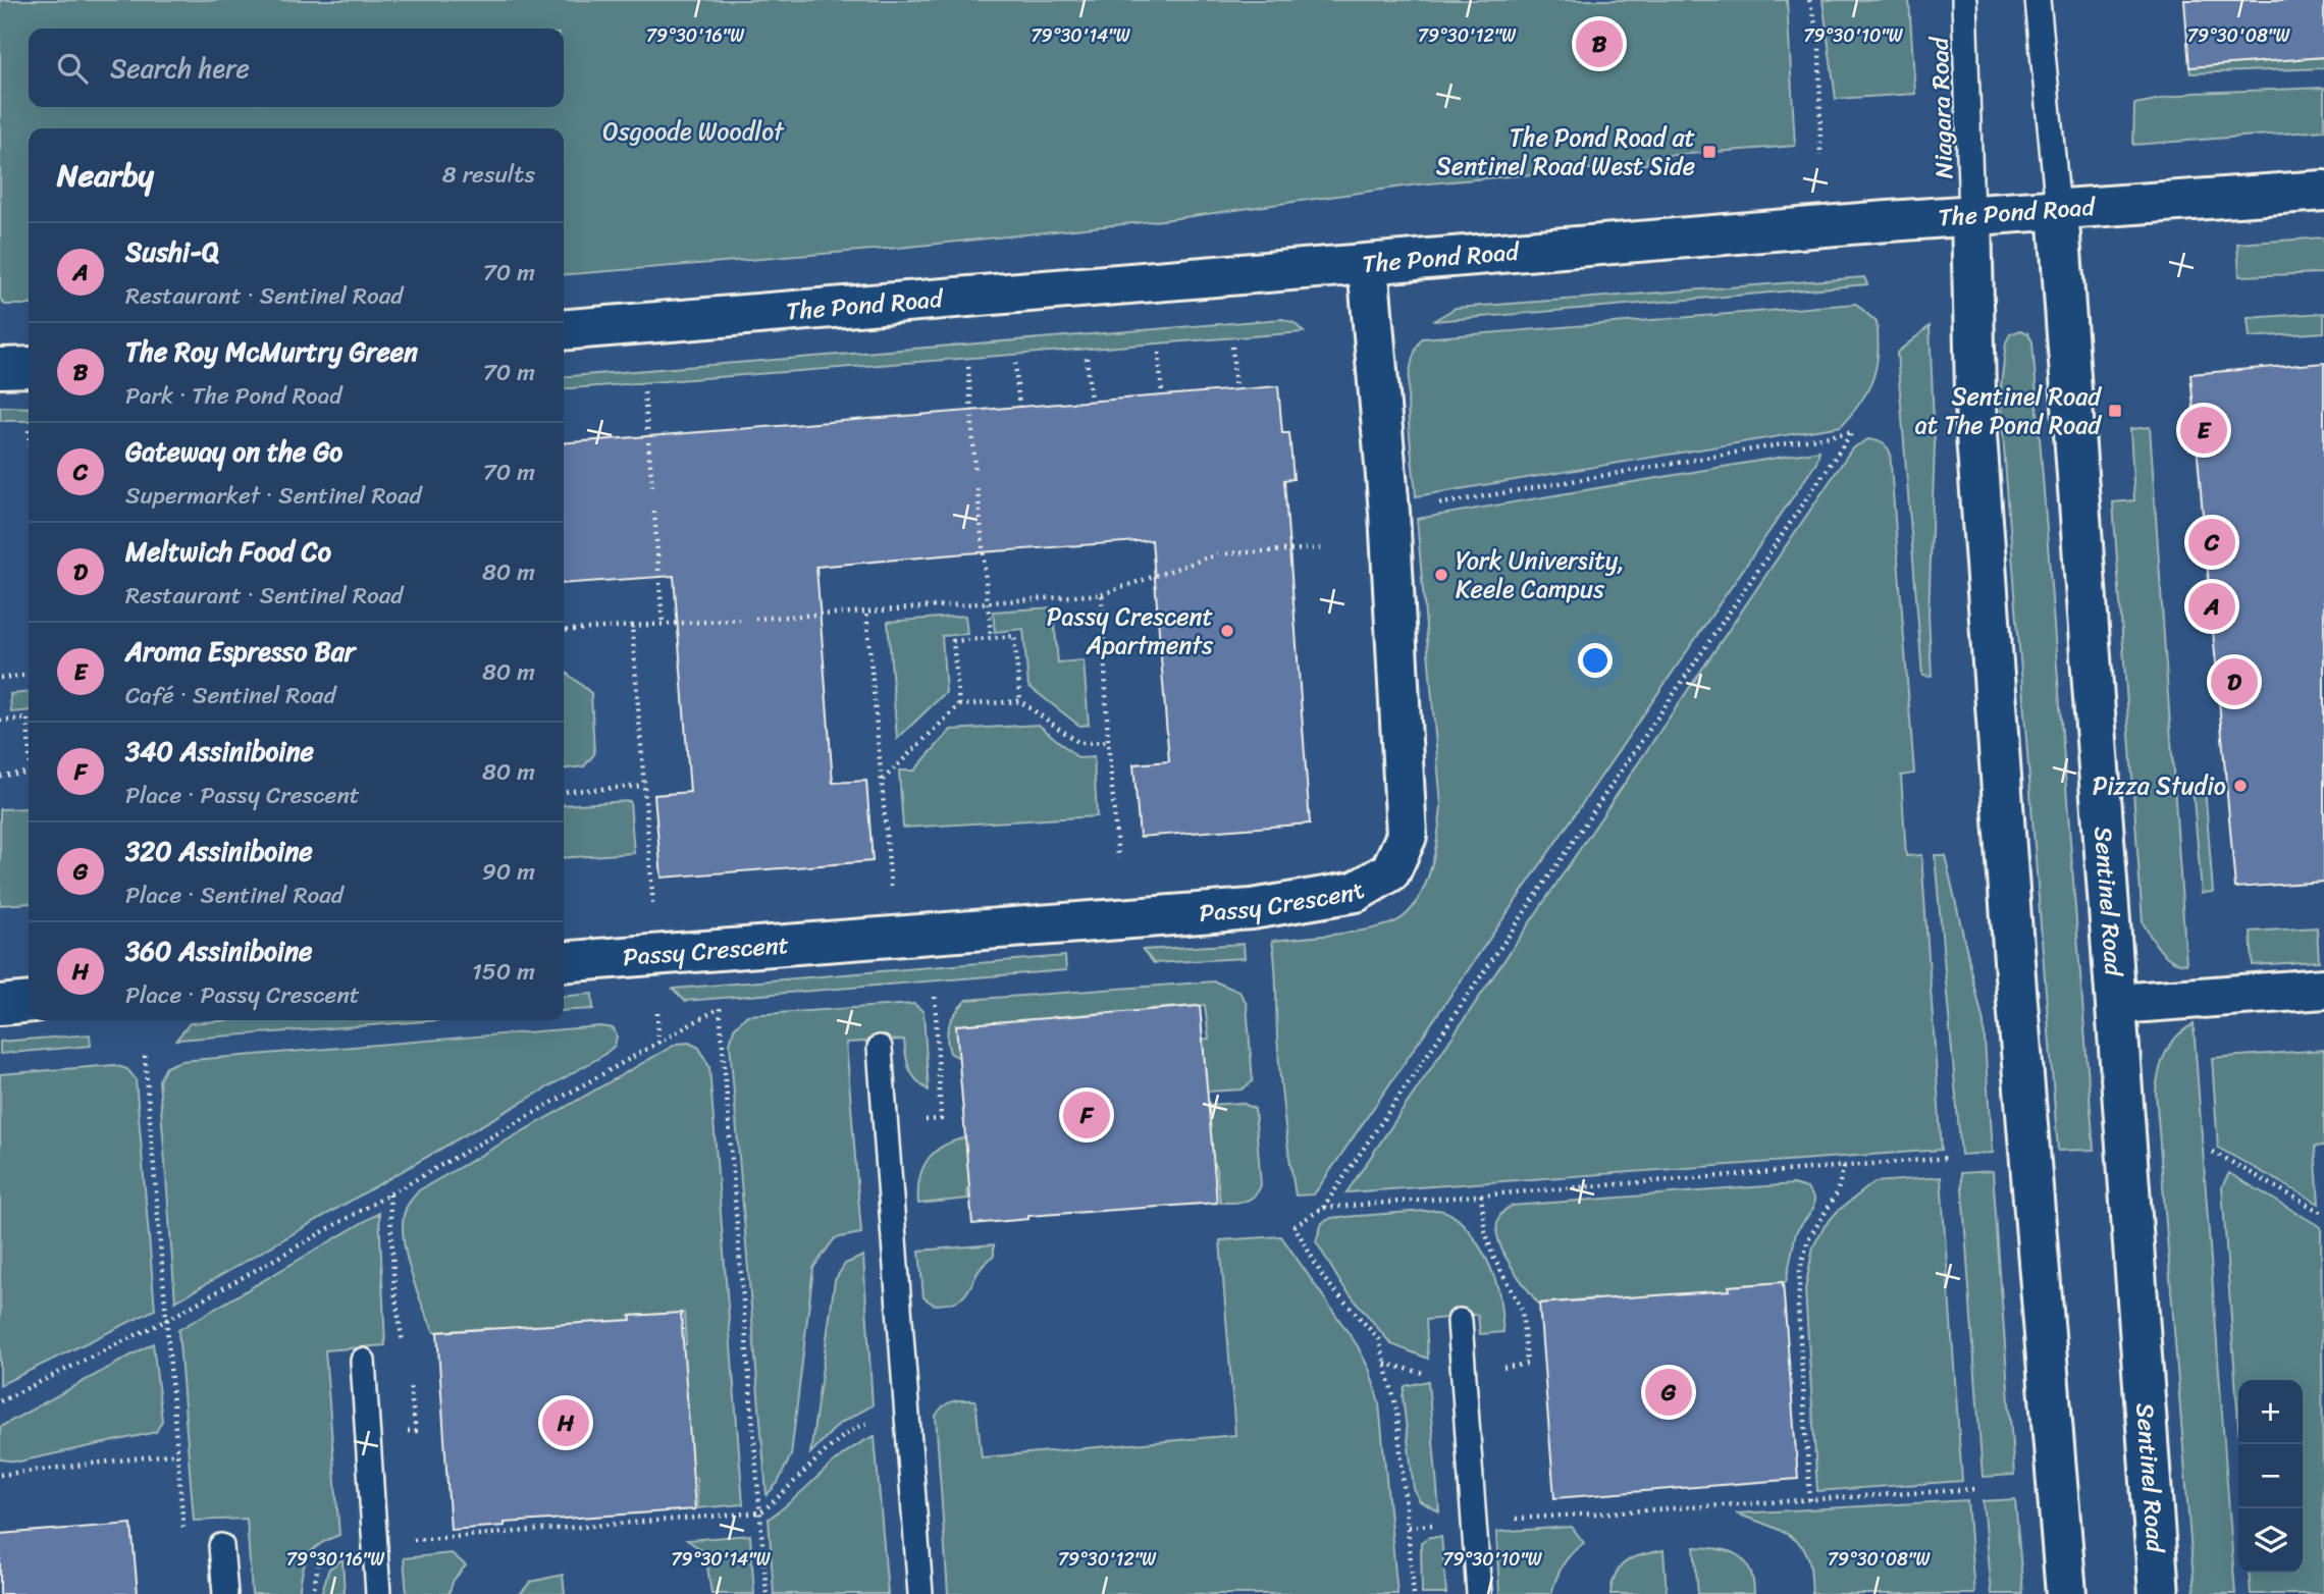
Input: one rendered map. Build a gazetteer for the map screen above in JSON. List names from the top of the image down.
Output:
{
  "streets": {
    "street": ["The Pond Road", "Passy Crescent", "Sentinel Road"],
    "lane": ["Niagara Road"]
  },
  "crossings": [
    ["Niagara Road", "The Pond Road"],
    ["The Pond Road", "Passy Crescent"],
    ["The Pond Road", "Sentinel Road"]
  ],
  "parks": ["Osgoode Woodlot"],
  "places": {
    "transit": ["The Pond Road at Sentinel Road West Side", "Sentinel Road at The Pond Road"],
    "other": ["York University, Keele Campus", "Passy Crescent Apartments", "Pizza Studio"]
  },
  "page": {
    "pins": [
      "B",
      "E",
      "C",
      "A",
      "D",
      "F",
      "G",
      "H"
    ],
    "search": "Search here",
    "heading": ["Nearby", "8 results"],
    "list": [
      {
        "mark": "A",
        "name": "Sushi-Q",
        "note": "Restaurant · Sentinel Road",
        "value": "70 m"
      },
      {
        "mark": "B",
        "name": "The Roy McMurtry Green",
        "note": "Park · The Pond Road",
        "value": "70 m"
      },
      {
        "mark": "C",
        "name": "Gateway on the Go",
        "note": "Supermarket · Sentinel Road",
        "value": "70 m"
      },
      {
        "mark": "D",
        "name": "Meltwich Food Co",
        "note": "Restaurant · Sentinel Road",
        "value": "80 m"
      },
      {
        "mark": "E",
        "name": "Aroma Espresso Bar",
        "note": "Café · Sentinel Road",
        "value": "80 m"
      },
      {
        "mark": "F",
        "name": "340 Assiniboine",
        "note": "Place · Passy Crescent",
        "value": "80 m"
      },
      {
        "mark": "G",
        "name": "320 Assiniboine",
        "note": "Place · Sentinel Road",
        "value": "90 m"
      },
      {
        "mark": "H",
        "name": "360 Assiniboine",
        "note": "Place · Passy Crescent",
        "value": "150 m"
      }
    ],
    "map_buttons": ["+", "−"]
  },
  "coordinates": [
    "79°30'16\"W",
    "79°30'14\"W",
    "79°30'12\"W",
    "79°30'10\"W",
    "79°30'08\"W"
  ]
}
